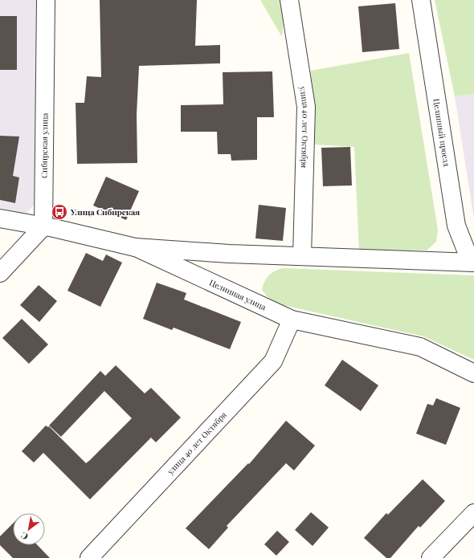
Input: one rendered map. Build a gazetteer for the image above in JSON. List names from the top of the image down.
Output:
{
  "streets": {
    "street": [
      "улица 40 лет Октября",
      "Целинный проезд",
      "Сибирская улица",
      "Целинная улица"
    ]
  },
  "crossings": [
    ["улица 40 лет Октября", "Целинная улица"],
    ["Сибирская улица", "Целинная улица"]
  ],
  "places": {
    "bus stop": ["Улица Сибирская"]
  },
  "north": "bottom left"
}
